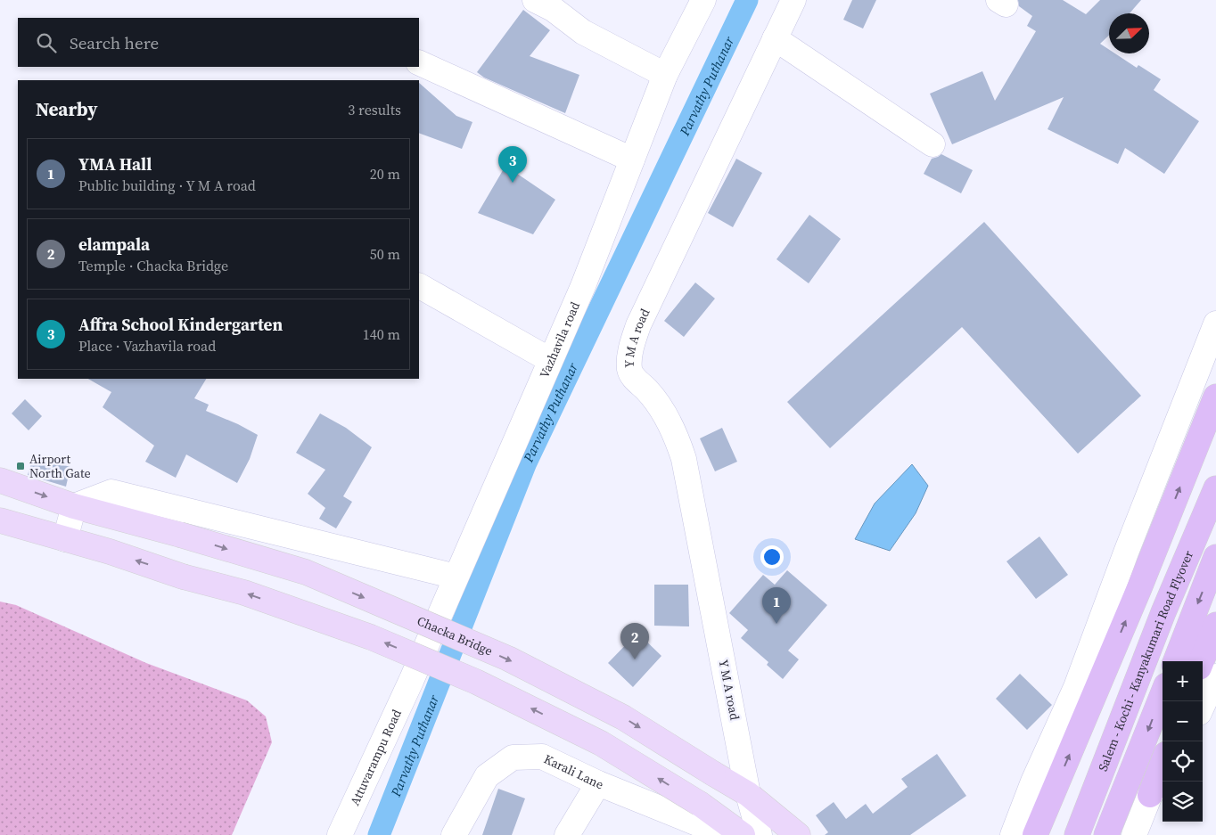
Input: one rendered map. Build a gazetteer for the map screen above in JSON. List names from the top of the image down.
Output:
{
  "streets": {
    "highway": ["Salem - Kochi - Kanyakumari Road Flyover"],
    "main road": ["Chacka Bridge"],
    "street": [
      "Y M A road",
      "Vazhavila road",
      "Attuvarampu Road",
      "Karali Lane"
    ]
  },
  "crossings": [
    ["Y M A road", "Chacka Bridge"],
    ["Vazhavila road", "Attuvarampu Road"]
  ],
  "water": ["Parvathy Puthanar"],
  "places": {
    "transit": ["Airport North Gate"]
  },
  "north": "top right",
  "page": {
    "search": "Search here",
    "heading": ["Nearby", "3 results"],
    "list": [
      {
        "mark": "1",
        "name": "YMA Hall",
        "note": "Public building · Y M A road",
        "value": "20 m"
      },
      {
        "mark": "2",
        "name": "elampala",
        "note": "Temple · Chacka Bridge",
        "value": "50 m"
      },
      {
        "mark": "3",
        "name": "Affra School Kindergarten",
        "note": "Place · Vazhavila road",
        "value": "140 m"
      }
    ],
    "pins": ["3", "1", "2"],
    "map_buttons": ["+", "−"]
  }
}
